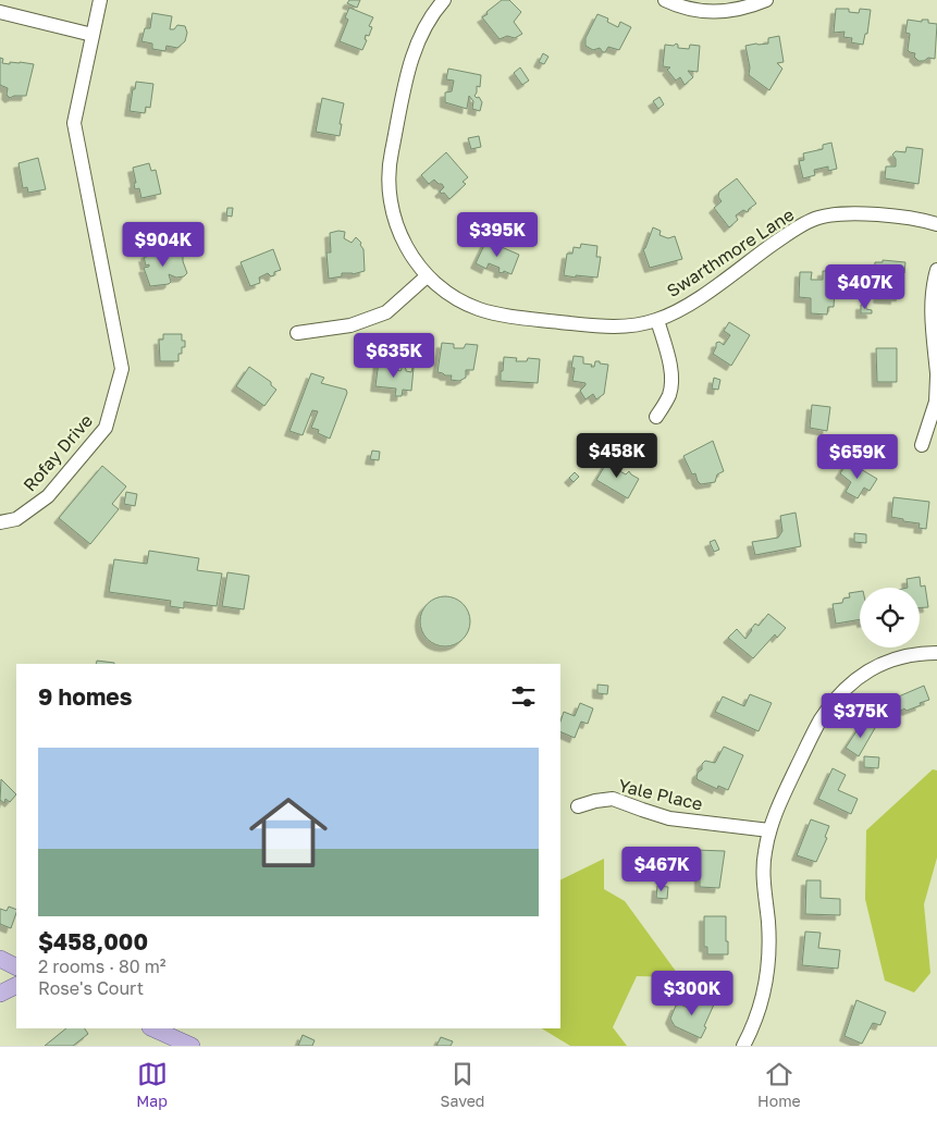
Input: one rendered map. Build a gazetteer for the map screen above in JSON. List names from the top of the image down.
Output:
{
  "streets": {
    "street": ["Swarthmore Lane", "Rofay Drive", "Yale Place"]
  },
  "page": {
    "price": [
      "$395K",
      "$904K",
      "$407K",
      "$635K",
      "$458K",
      "$659K",
      "$375K",
      "$467K",
      "$300K"
    ],
    "heading": "9 homes",
    "list": [
      {
        "name": "$458,000",
        "note": "2 rooms · 80 m² · Rose's Court"
      }
    ],
    "tabs": ["Map", "Saved", "Home"]
  }
}
